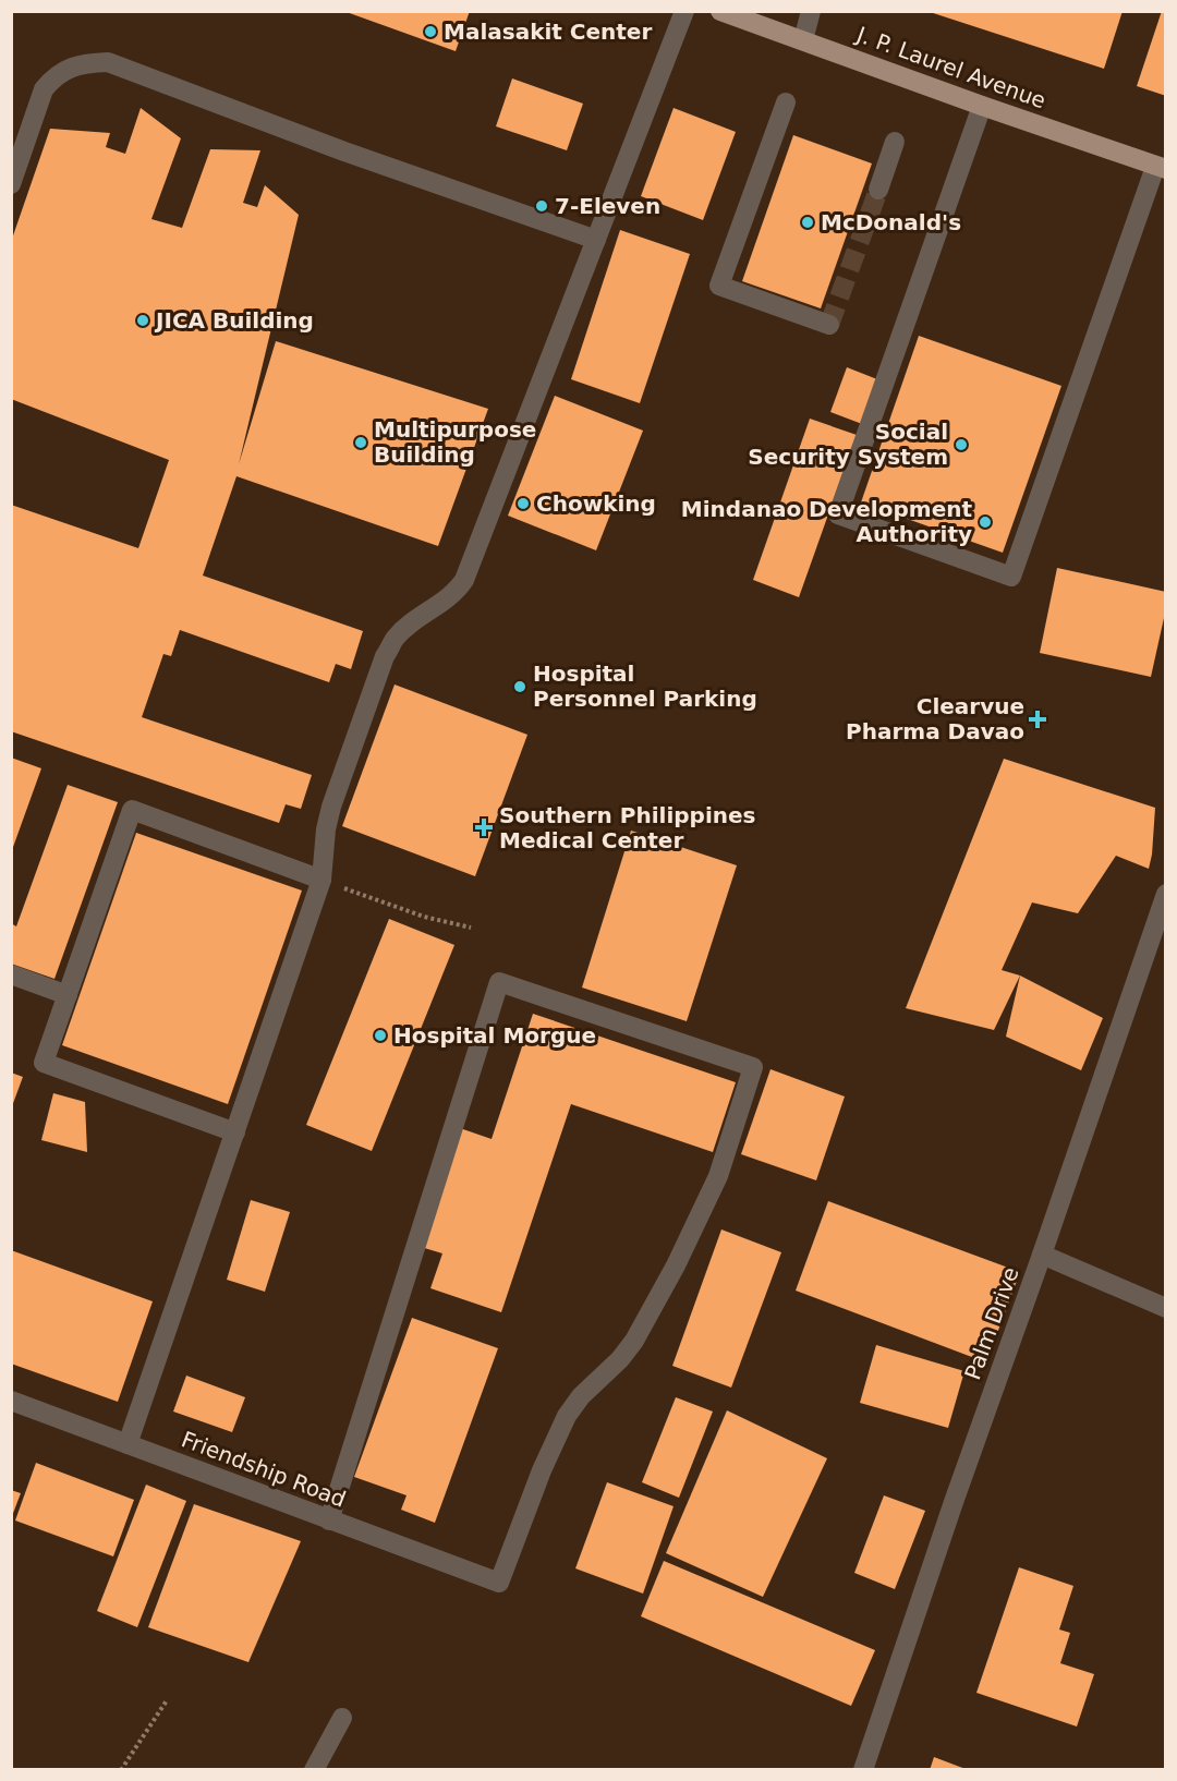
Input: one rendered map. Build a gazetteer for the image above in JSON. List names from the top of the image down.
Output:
{
  "streets": {
    "main road": ["J. P. Laurel Avenue"],
    "street": ["Palm Drive", "Friendship Road"]
  },
  "places": {
    "other": [
      "Malasakit Center",
      "7-Eleven",
      "McDonald's",
      "JICA Building",
      "Multipurpose Building",
      "Social Security System",
      "Chowking",
      "Mindanao Development Authority",
      "Hospital Personnel Parking",
      "Hospital Morgue"
    ],
    "health": ["Clearvue Pharma Davao", "Southern Philippines Medical Center"]
  }
}
